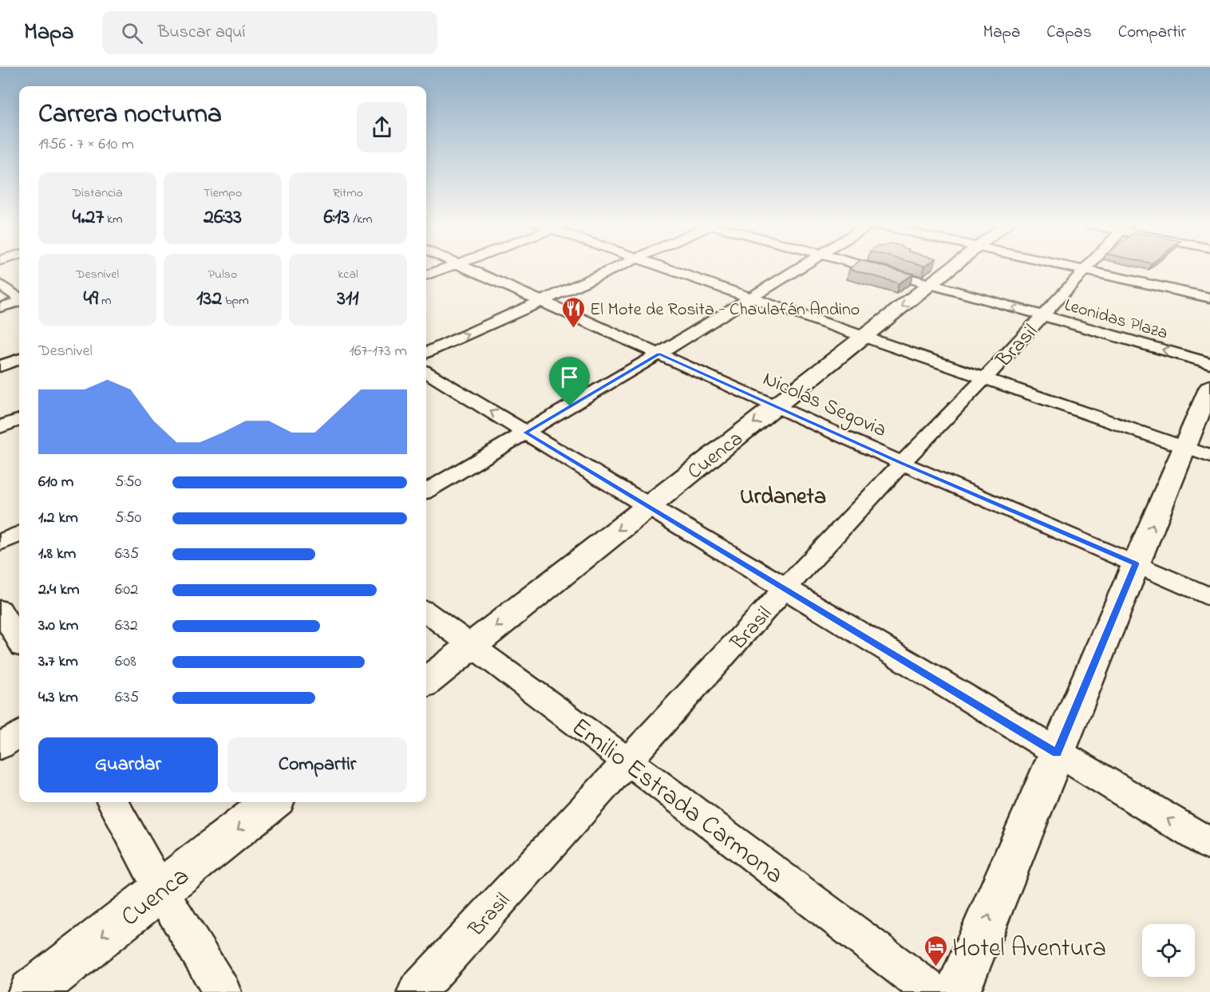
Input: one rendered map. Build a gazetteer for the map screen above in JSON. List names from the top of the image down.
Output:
{
  "streets": {
    "main road": ["Cuenca"],
    "street": [
      "Leonidas Plaza",
      "Brasil",
      "Nicolás Segovia",
      "Emilio Estrada Carmona"
    ]
  },
  "crossings": [
    ["Leonidas Plaza", "Brasil"],
    ["Leonidas Plaza", "Cuenca"],
    ["Brasil", "Nicolás Segovia"],
    ["Brasil", "Emilio Estrada Carmona"],
    ["Nicolás Segovia", "Cuenca"],
    ["Cuenca", "Emilio Estrada Carmona"]
  ],
  "one_way": ["Cuenca"],
  "districts": ["Urdaneta"],
  "places": {
    "restaurant": ["El Mote de Rosita - Chaulafán Andino"],
    "hotel": ["Hotel Aventura"]
  },
  "page": {
    "header": "Mapa",
    "search": "Buscar aquí",
    "nav": ["Mapa", "Capas", "Compartir"],
    "heading": ["Carrera nocturna", "19:56 · 7 × 610 m"],
    "stats": [
      ["Distancia", "4.27 km"],
      ["Tiempo", "26:33"],
      ["Ritmo", "6:13 /km"],
      ["Desnivel", "49 m"],
      ["Pulso", "132 bpm"],
      ["kcal", "311"]
    ],
    "chart": ["Desnivel", "167–173 m"],
    "list": [
      {
        "name": "610 m",
        "note": "5:50"
      },
      {
        "name": "1.2 km",
        "note": "5:50"
      },
      {
        "name": "1.8 km",
        "note": "6:35"
      },
      {
        "name": "2.4 km",
        "note": "6:02"
      },
      {
        "name": "3.0 km",
        "note": "6:32"
      },
      {
        "name": "3.7 km",
        "note": "6:08"
      },
      {
        "name": "4.3 km",
        "note": "6:35"
      }
    ],
    "buttons": ["Guardar", "Compartir"]
  }
}
